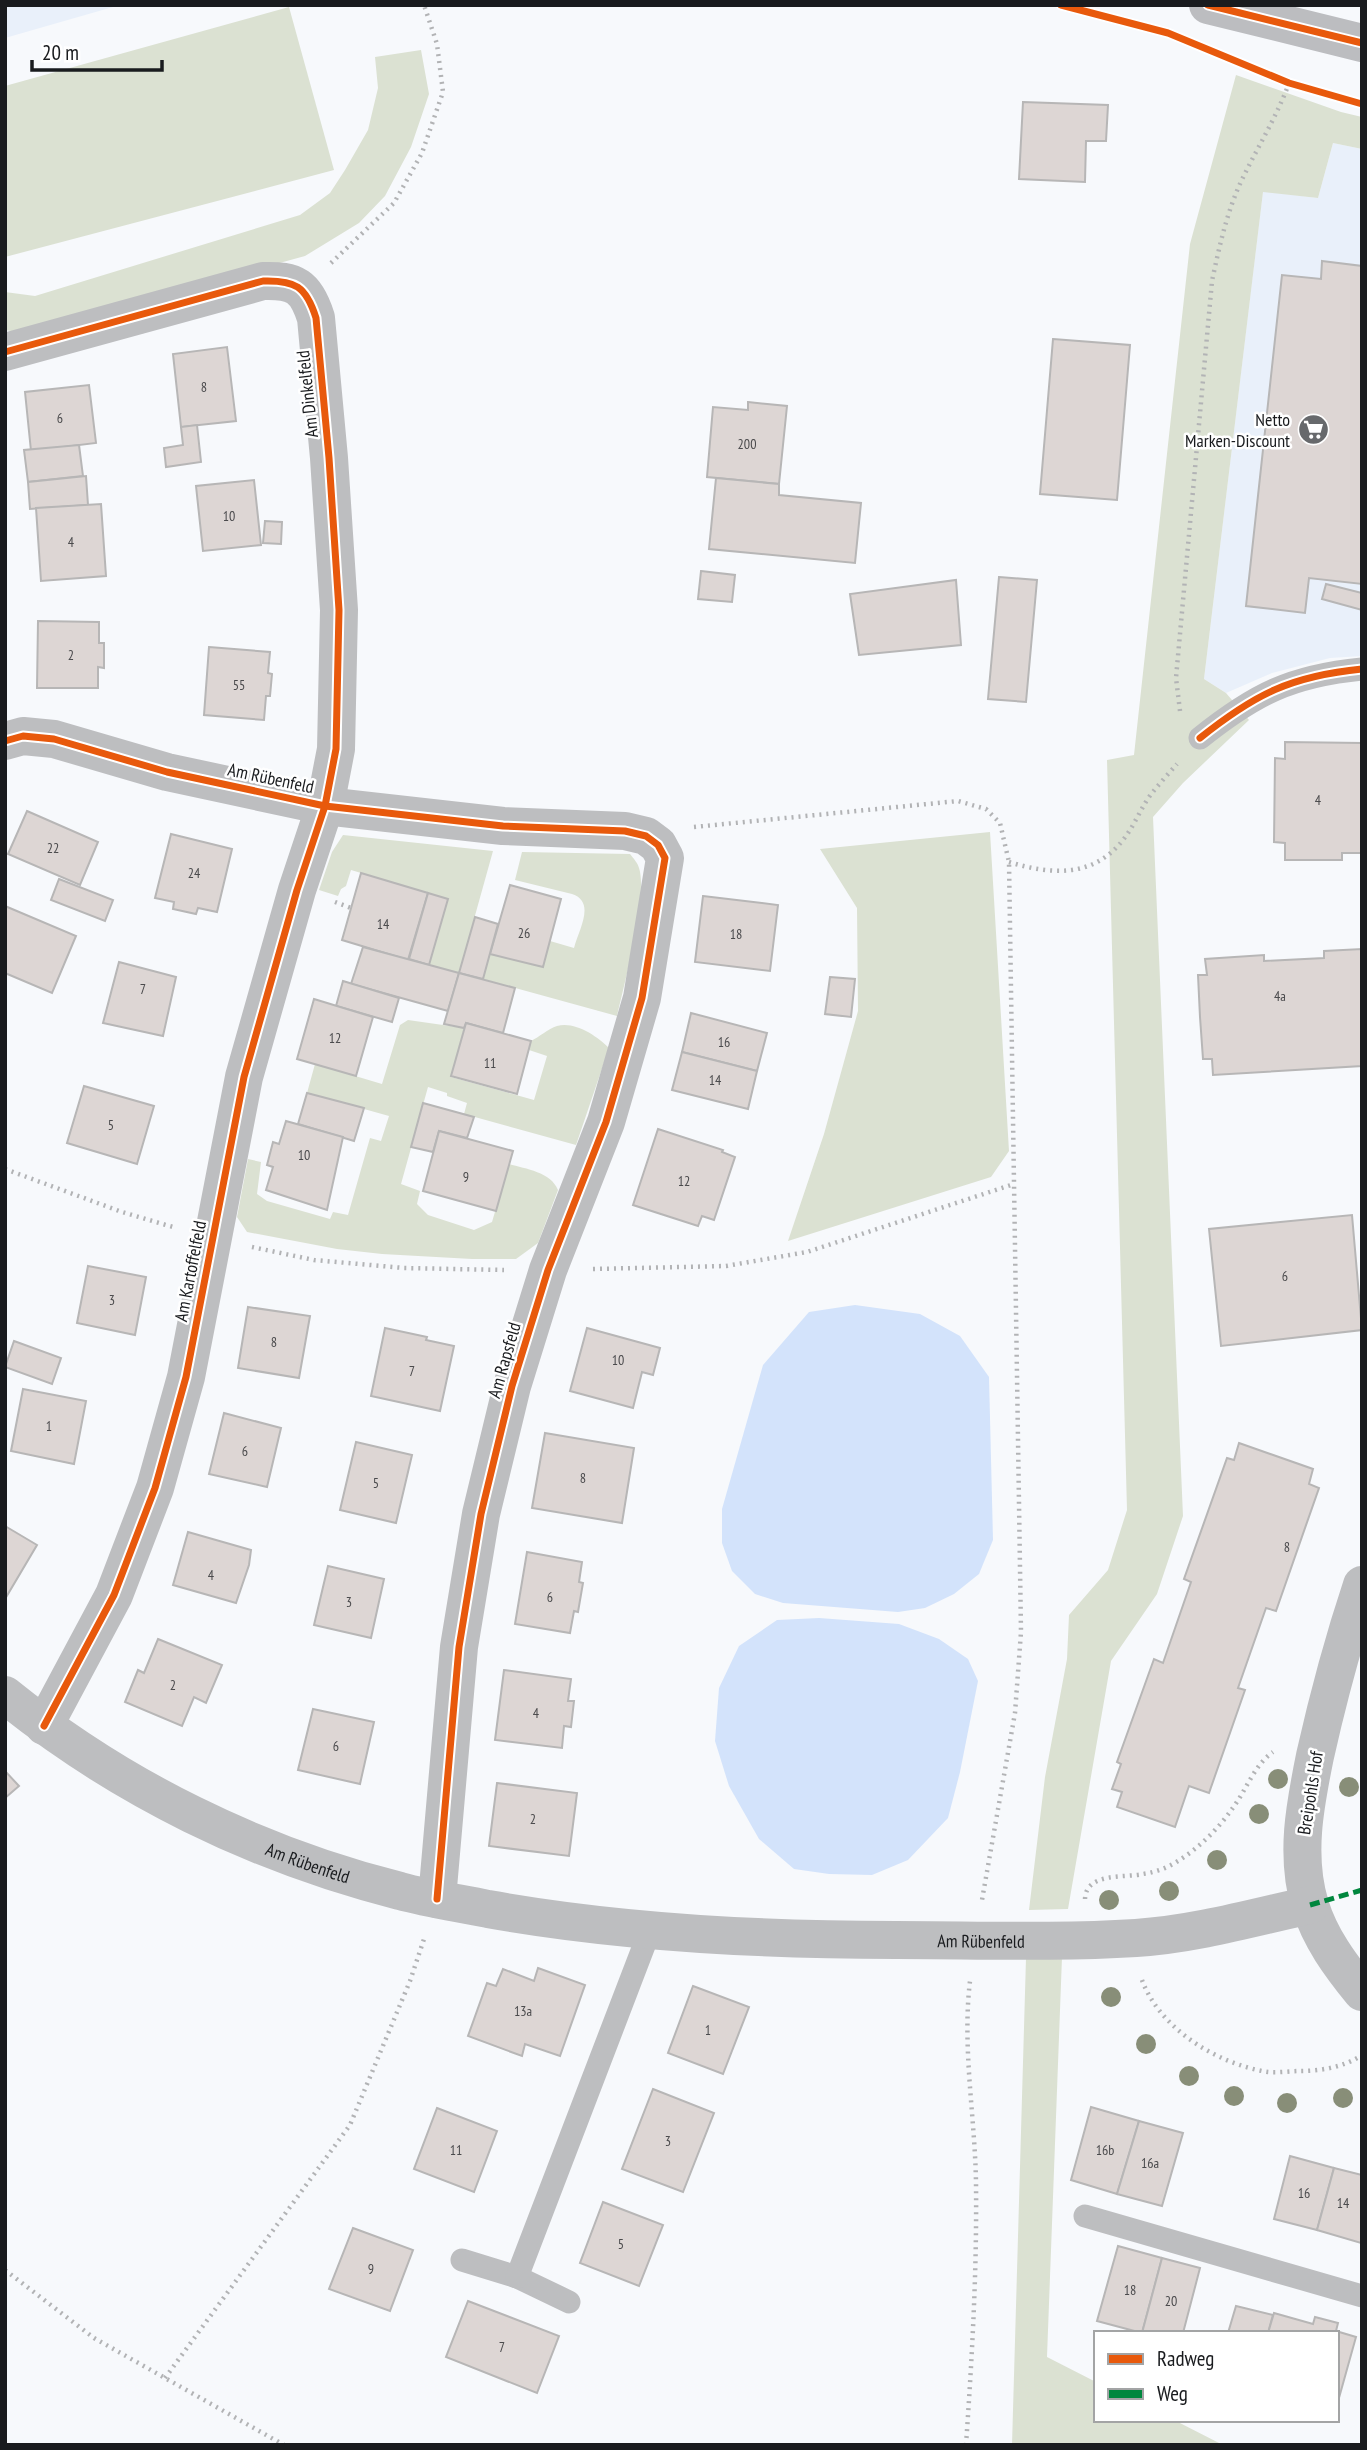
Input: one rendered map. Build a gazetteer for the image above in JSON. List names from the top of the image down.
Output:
{
  "streets": {
    "street": [
      "Am Dinkelfeld",
      "Am Rübenfeld",
      "Am Kartoffelfeld",
      "Am Rapsfeld",
      "Breipohls Hof"
    ]
  },
  "crossings": [
    ["Am Dinkelfeld", "Am Rübenfeld"],
    ["Am Dinkelfeld", "Am Kartoffelfeld"],
    ["Am Rübenfeld", "Am Kartoffelfeld"],
    ["Am Rübenfeld", "Am Rapsfeld"],
    ["Am Rübenfeld", "Breipohls Hof"]
  ],
  "places": {
    "supermarket": ["Netto Marken-Discount"]
  },
  "house_numbers": [
    "8",
    "6",
    "200",
    "10",
    "4",
    "2",
    "55",
    "4",
    "22",
    "24",
    "14",
    "26",
    "18",
    "7",
    "4a",
    "12",
    "16",
    "11",
    "14",
    "5",
    "10",
    "9",
    "12",
    "6",
    "3",
    "8",
    "10",
    "7",
    "1",
    "6",
    "8",
    "5",
    "8",
    "4",
    "6",
    "3",
    "2",
    "4",
    "6",
    "2",
    "13a",
    "1",
    "3",
    "11",
    "16b",
    "16a",
    "16",
    "14",
    "5",
    "9",
    "18",
    "20",
    "7"
  ],
  "legend": ["Radweg", "Weg"],
  "scale_bar": "20 m"
}
